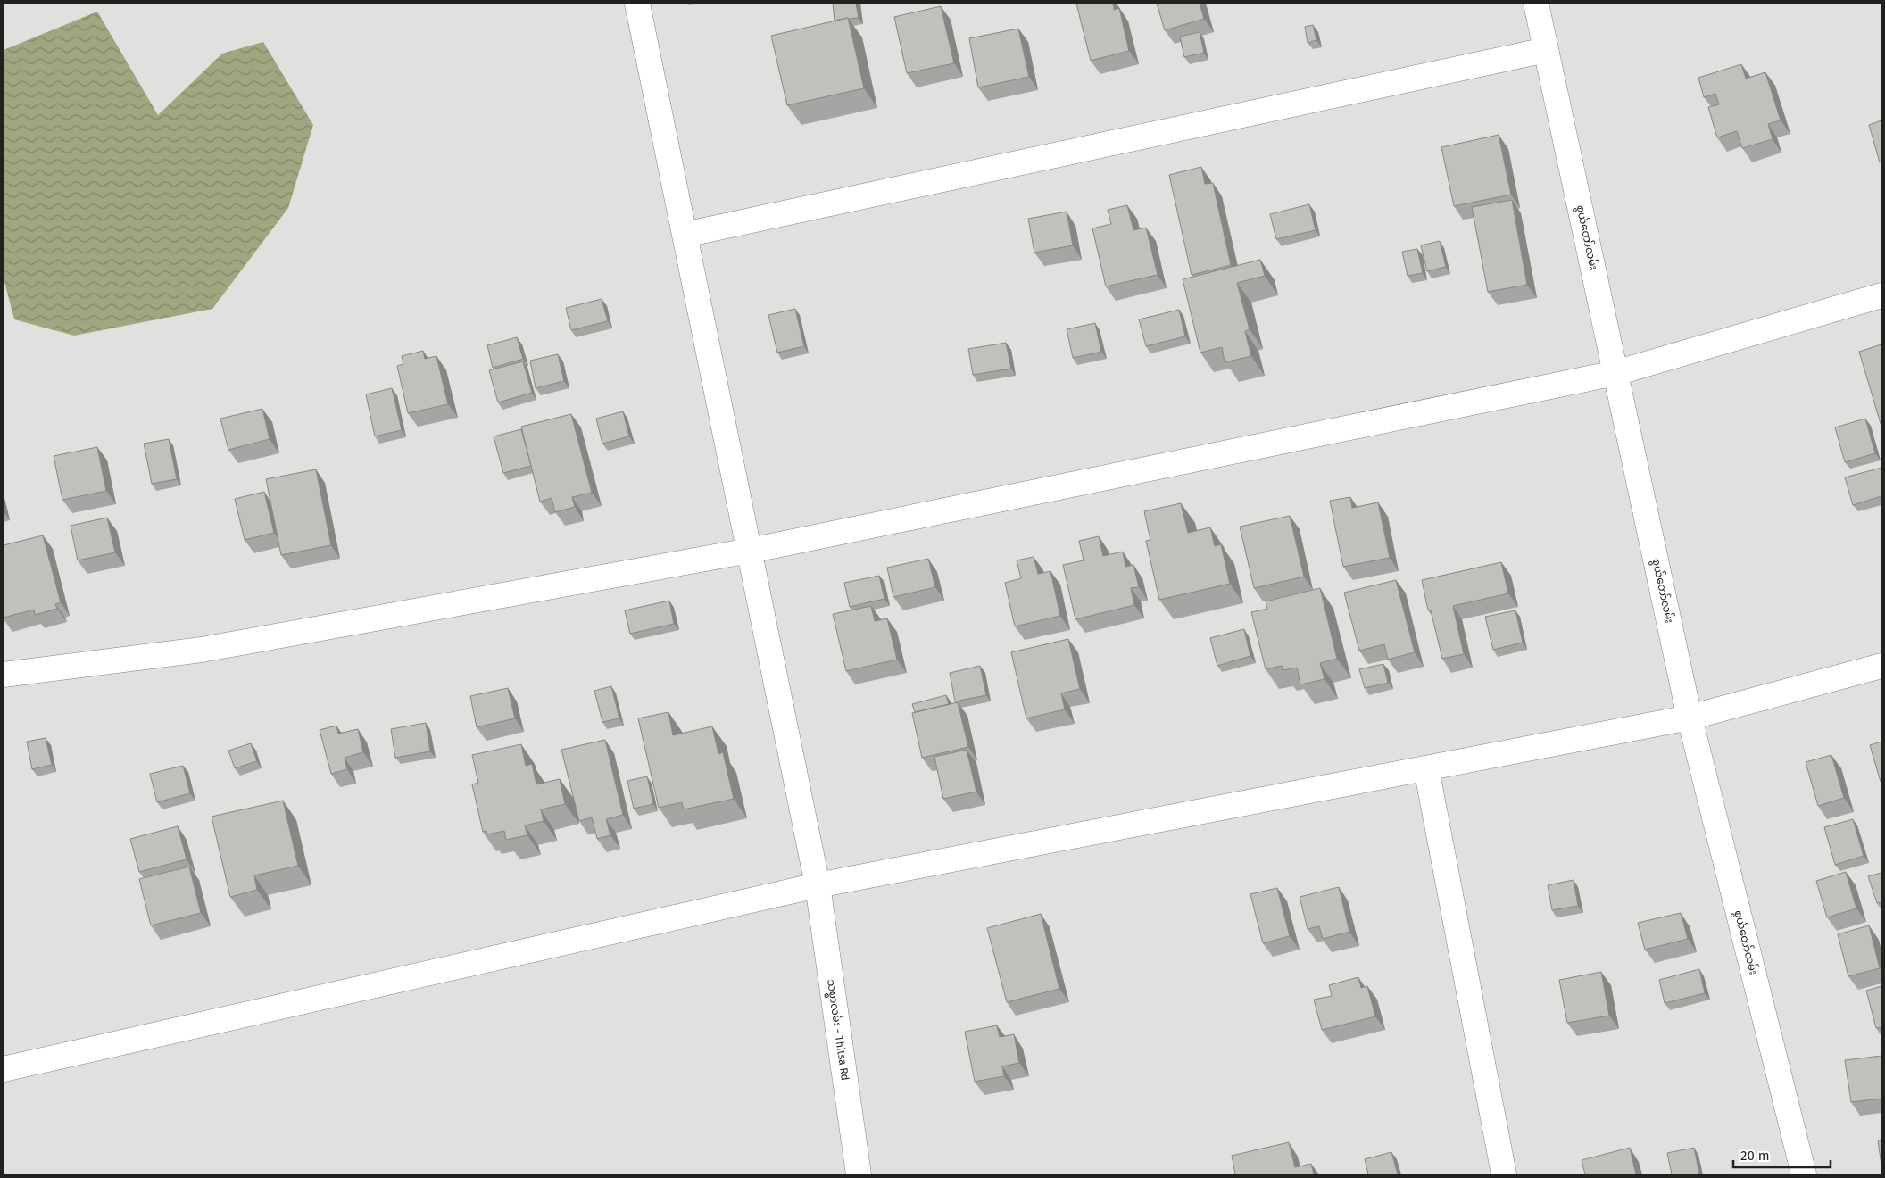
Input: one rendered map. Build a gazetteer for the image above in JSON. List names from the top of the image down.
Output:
{
  "streets": {
    "street": ["စွယ်တော်လမ်း", "သစ္စာလမ်း - Thitsa Rd"]
  },
  "scale_bar": "20 m"
}
